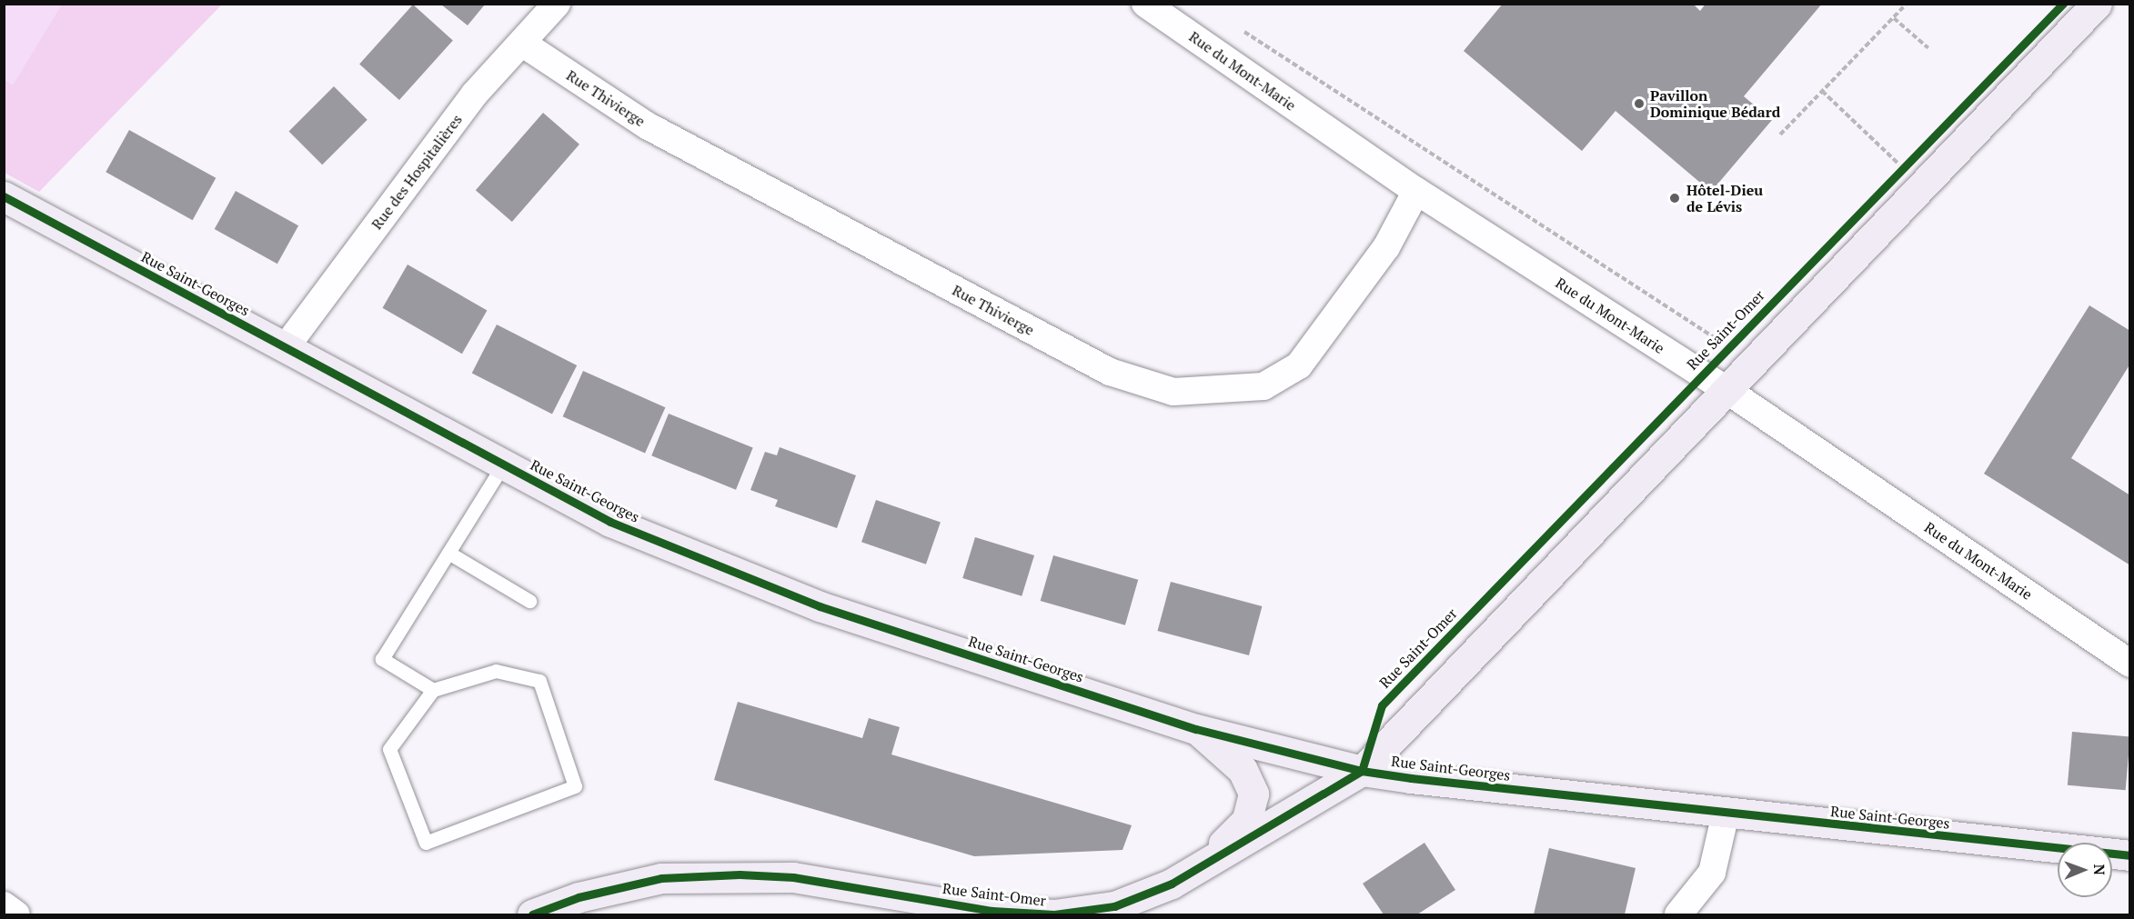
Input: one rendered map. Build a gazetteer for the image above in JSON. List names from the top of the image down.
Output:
{
  "streets": {
    "street": [
      "Rue du Mont-Marie",
      "Rue Thivierge",
      "Rue des Hospitalières",
      "Rue Saint-Georges",
      "Rue Saint-Omer"
    ]
  },
  "crossings": [
    ["Rue du Mont-Marie", "Rue Thivierge"],
    ["Rue du Mont-Marie", "Rue Saint-Omer"],
    ["Rue Thivierge", "Rue des Hospitalières"],
    ["Rue des Hospitalières", "Rue Saint-Georges"],
    ["Rue Saint-Georges", "Rue Saint-Omer"]
  ],
  "places": ["Pavillon Dominique Bédard", "Hôtel-Dieu de Lévis"],
  "north": "right"
}
